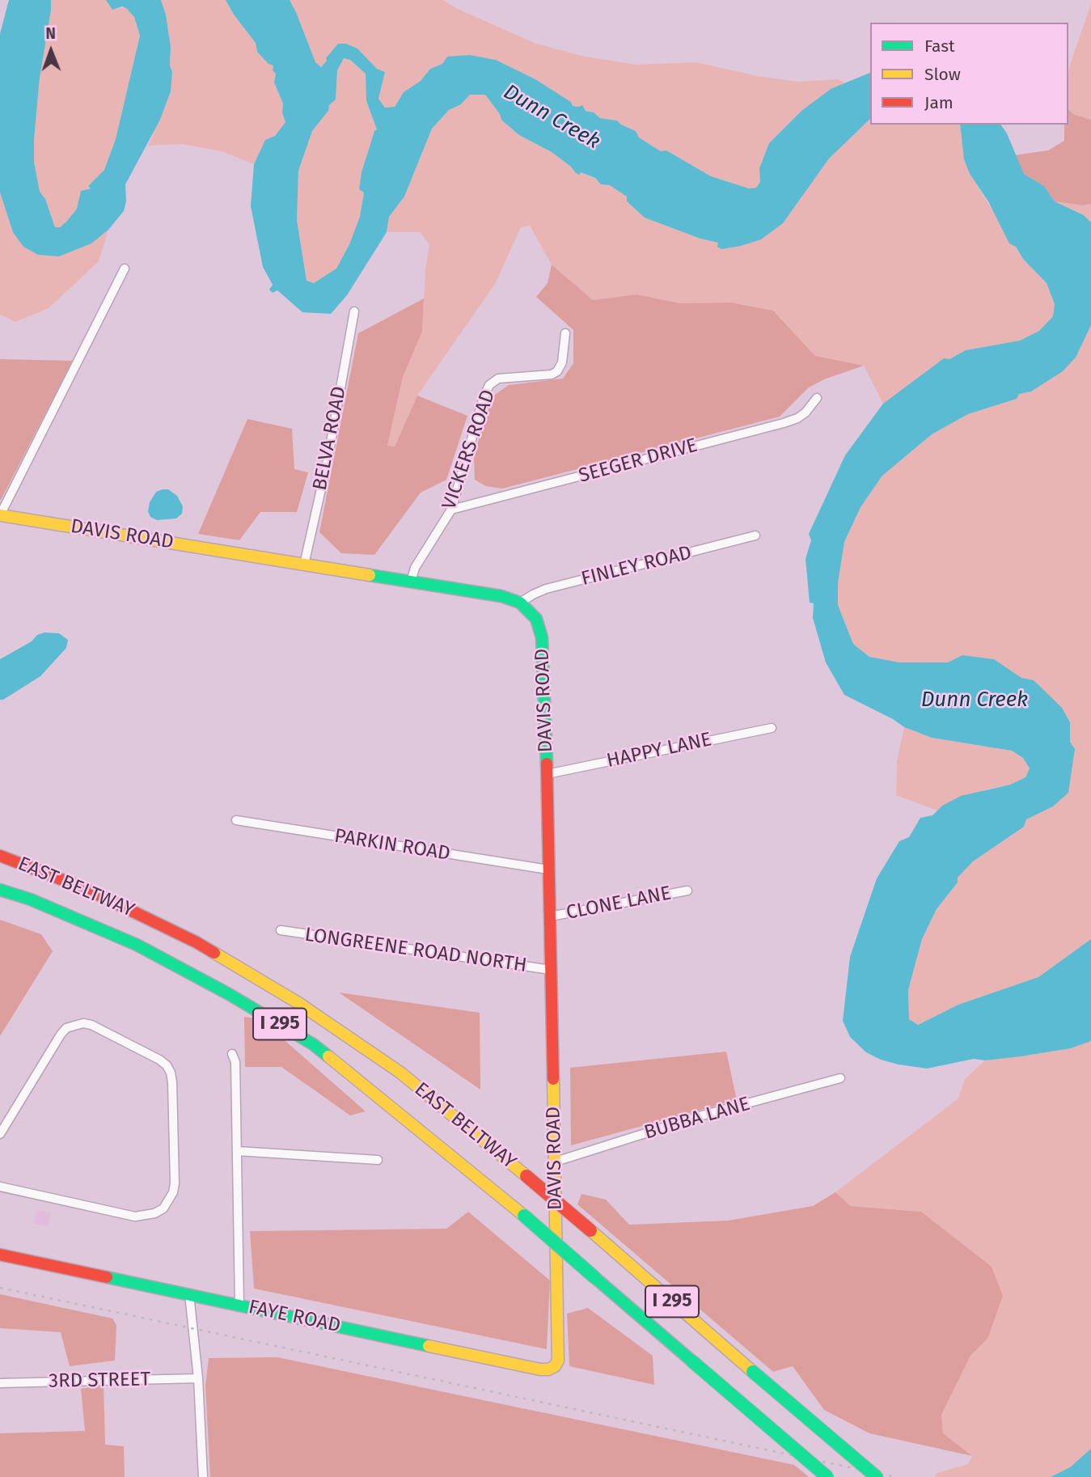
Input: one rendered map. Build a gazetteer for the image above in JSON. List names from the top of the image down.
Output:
{
  "streets": {
    "main road": [
      "DAVIS ROAD",
      "EAST BELTWAY",
      "I 295",
      "FAYE ROAD"
    ],
    "street": [
      "BELVA ROAD",
      "VICKERS ROAD",
      "SEEGER DRIVE",
      "FINLEY ROAD",
      "HAPPY LANE",
      "PARKIN ROAD",
      "CLONE LANE",
      "LONGREENE ROAD NORTH",
      "BUBBA LANE",
      "3RD STREET"
    ]
  },
  "crossings": [
    ["BELVA ROAD", "DAVIS ROAD"],
    ["VICKERS ROAD", "SEEGER DRIVE"],
    ["VICKERS ROAD", "DAVIS ROAD"],
    ["DAVIS ROAD", "FINLEY ROAD"],
    ["DAVIS ROAD", "HAPPY LANE"],
    ["DAVIS ROAD", "PARKIN ROAD"],
    ["DAVIS ROAD", "CLONE LANE"],
    ["DAVIS ROAD", "LONGREENE ROAD NORTH"],
    ["DAVIS ROAD", "BUBBA LANE"],
    ["DAVIS ROAD", "FAYE ROAD"]
  ],
  "water": ["Dunn Creek"],
  "legend": ["Fast", "Slow", "Jam"],
  "north": "top"
}
